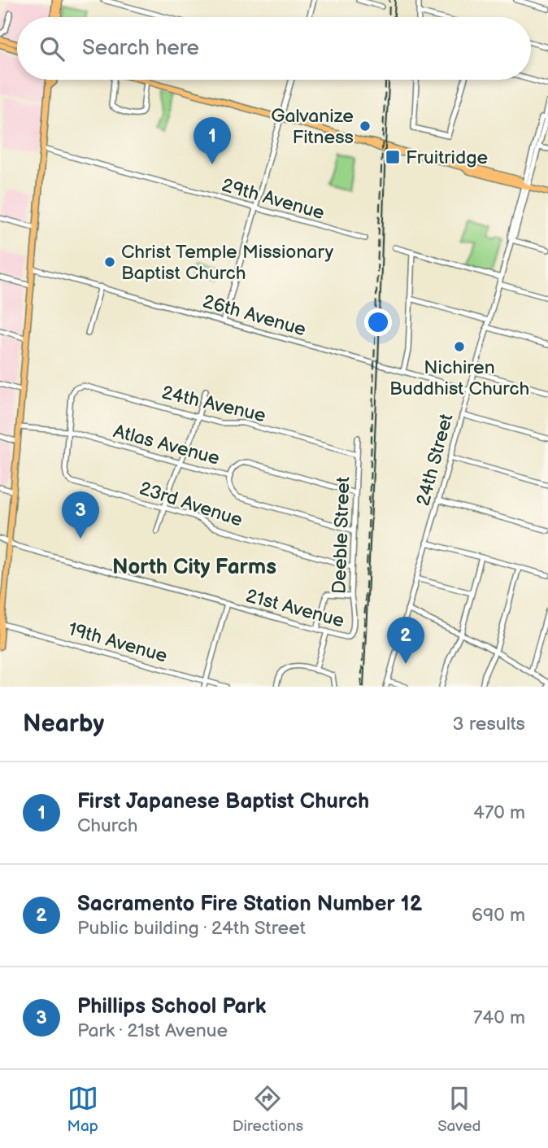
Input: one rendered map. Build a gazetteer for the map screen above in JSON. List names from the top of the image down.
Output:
{
  "streets": {
    "street": [
      "29th Avenue",
      "26th Avenue",
      "24th Avenue",
      "Atlas Avenue",
      "24th Street",
      "23rd Avenue",
      "Deeble Street",
      "21st Avenue",
      "19th Avenue"
    ]
  },
  "crossings": [
    ["26th Avenue", "24th Street"],
    ["24th Avenue", "Atlas Avenue"],
    ["24th Avenue", "23rd Avenue"],
    ["24th Avenue", "Deeble Street"],
    ["Atlas Avenue", "23rd Avenue"],
    ["Atlas Avenue", "Deeble Street"],
    ["23rd Avenue", "Deeble Street"],
    ["Deeble Street", "21st Avenue"]
  ],
  "districts": ["North City Farms"],
  "places": {
    "other": ["Galvanize Fitness", "Christ Temple Missionary Baptist Church", "Nichiren Buddhist Church"],
    "transit": ["Fruitridge"]
  },
  "page": {
    "search": "Search here",
    "pins": ["1", "3", "2"],
    "heading": ["Nearby", "3 results"],
    "list": [
      {
        "mark": "1",
        "name": "First Japanese Baptist Church",
        "note": "Church",
        "value": "470 m"
      },
      {
        "mark": "2",
        "name": "Sacramento Fire Station Number 12",
        "note": "Public building · 24th Street",
        "value": "690 m"
      },
      {
        "mark": "3",
        "name": "Phillips School Park",
        "note": "Park · 21st Avenue",
        "value": "740 m"
      }
    ],
    "nav": ["Map", "Directions", "Saved"]
  }
}
